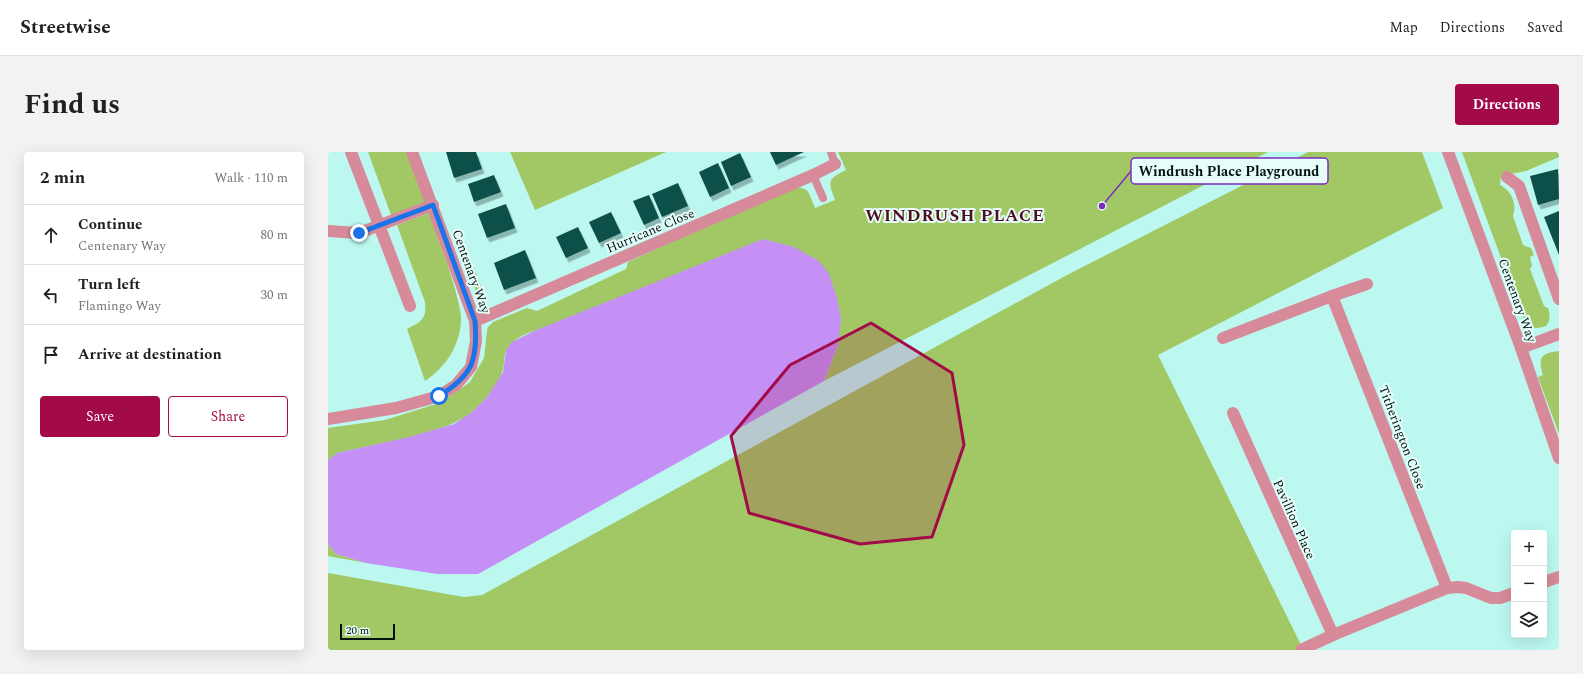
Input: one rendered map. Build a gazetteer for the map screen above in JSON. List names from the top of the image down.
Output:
{
  "streets": {
    "street": [
      "Hurricane Close",
      "Centenary Way",
      "Titherington Close",
      "Pavillion Place"
    ]
  },
  "crossings": [
    ["Hurricane Close", "Centenary Way"]
  ],
  "districts": ["WINDRUSH PLACE"],
  "places": ["Windrush Place Playground"],
  "scale_bar": "20 m",
  "page": {
    "header": "Streetwise",
    "nav": ["Map", "Directions", "Saved"],
    "title": "Find us",
    "buttons": [
      "Directions",
      ["Save", "Share"]
    ],
    "heading": ["2 min", "Walk · 110 m"],
    "list": [
      ["Continue", "Centenary Way", "80 m"],
      ["Turn left", "Flamingo Way", "30 m"],
      "Arrive at destination"
    ],
    "map_buttons": ["+", "−"],
    "scale": "20 m"
  }
}
